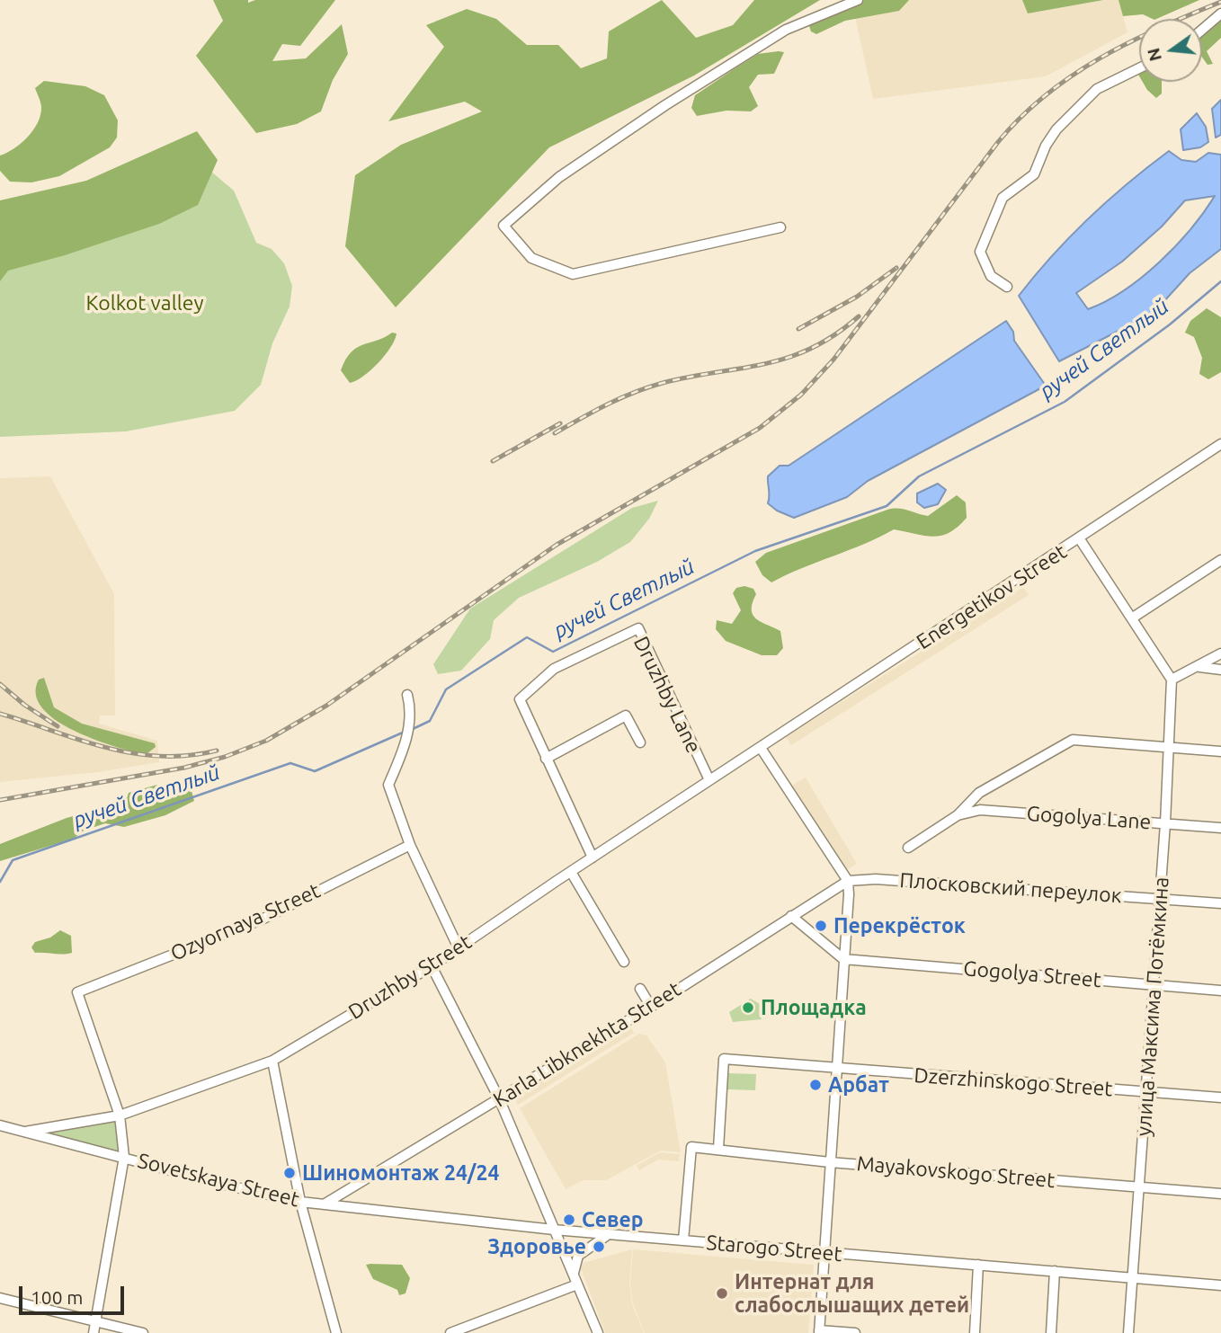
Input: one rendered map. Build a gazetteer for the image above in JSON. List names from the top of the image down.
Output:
{
  "streets": {
    "street": [
      "Energetikov Street",
      "Druzhby Lane",
      "Gogolya Lane",
      "Плосковский переулок",
      "Ozyornaya Street",
      "Gogolya Street",
      "Druzhby Street",
      "улица Максима Потёмкина",
      "Karla Libknekhta Street",
      "Dzerzhinskogo Street",
      "Mayakovskogo Street",
      "Sovetskaya Street",
      "Starogo Street"
    ]
  },
  "crossings": [
    ["Energetikov Street", "Druzhby Street"],
    ["Druzhby Lane", "Druzhby Street"],
    ["Gogolya Lane", "улица Максима Потёмкина"],
    ["Плосковский переулок", "улица Максима Потёмкина"],
    ["Плосковский переулок", "Karla Libknekhta Street"],
    ["Ozyornaya Street", "Druzhby Street"],
    ["Gogolya Street", "улица Максима Потёмкина"],
    ["Druzhby Street", "Sovetskaya Street"],
    ["улица Максима Потёмкина", "Dzerzhinskogo Street"],
    ["улица Максима Потёмкина", "Mayakovskogo Street"],
    ["улица Максима Потёмкина", "Starogo Street"],
    ["Karla Libknekhta Street", "Sovetskaya Street"],
    ["Dzerzhinskogo Street", "Mayakovskogo Street"],
    ["Mayakovskogo Street", "Starogo Street"],
    ["Sovetskaya Street", "Starogo Street"]
  ],
  "water": ["ручей Светлый"],
  "parks": ["Kolkot valley"],
  "places": [
    "Перекрёсток",
    "Площадка",
    "Арбат",
    "Шиномонтаж 24/24",
    "Север",
    "Здоровье",
    "Интернат для слабослышащих детей"
  ],
  "scale_bar": "100 m",
  "north": "left"
}
